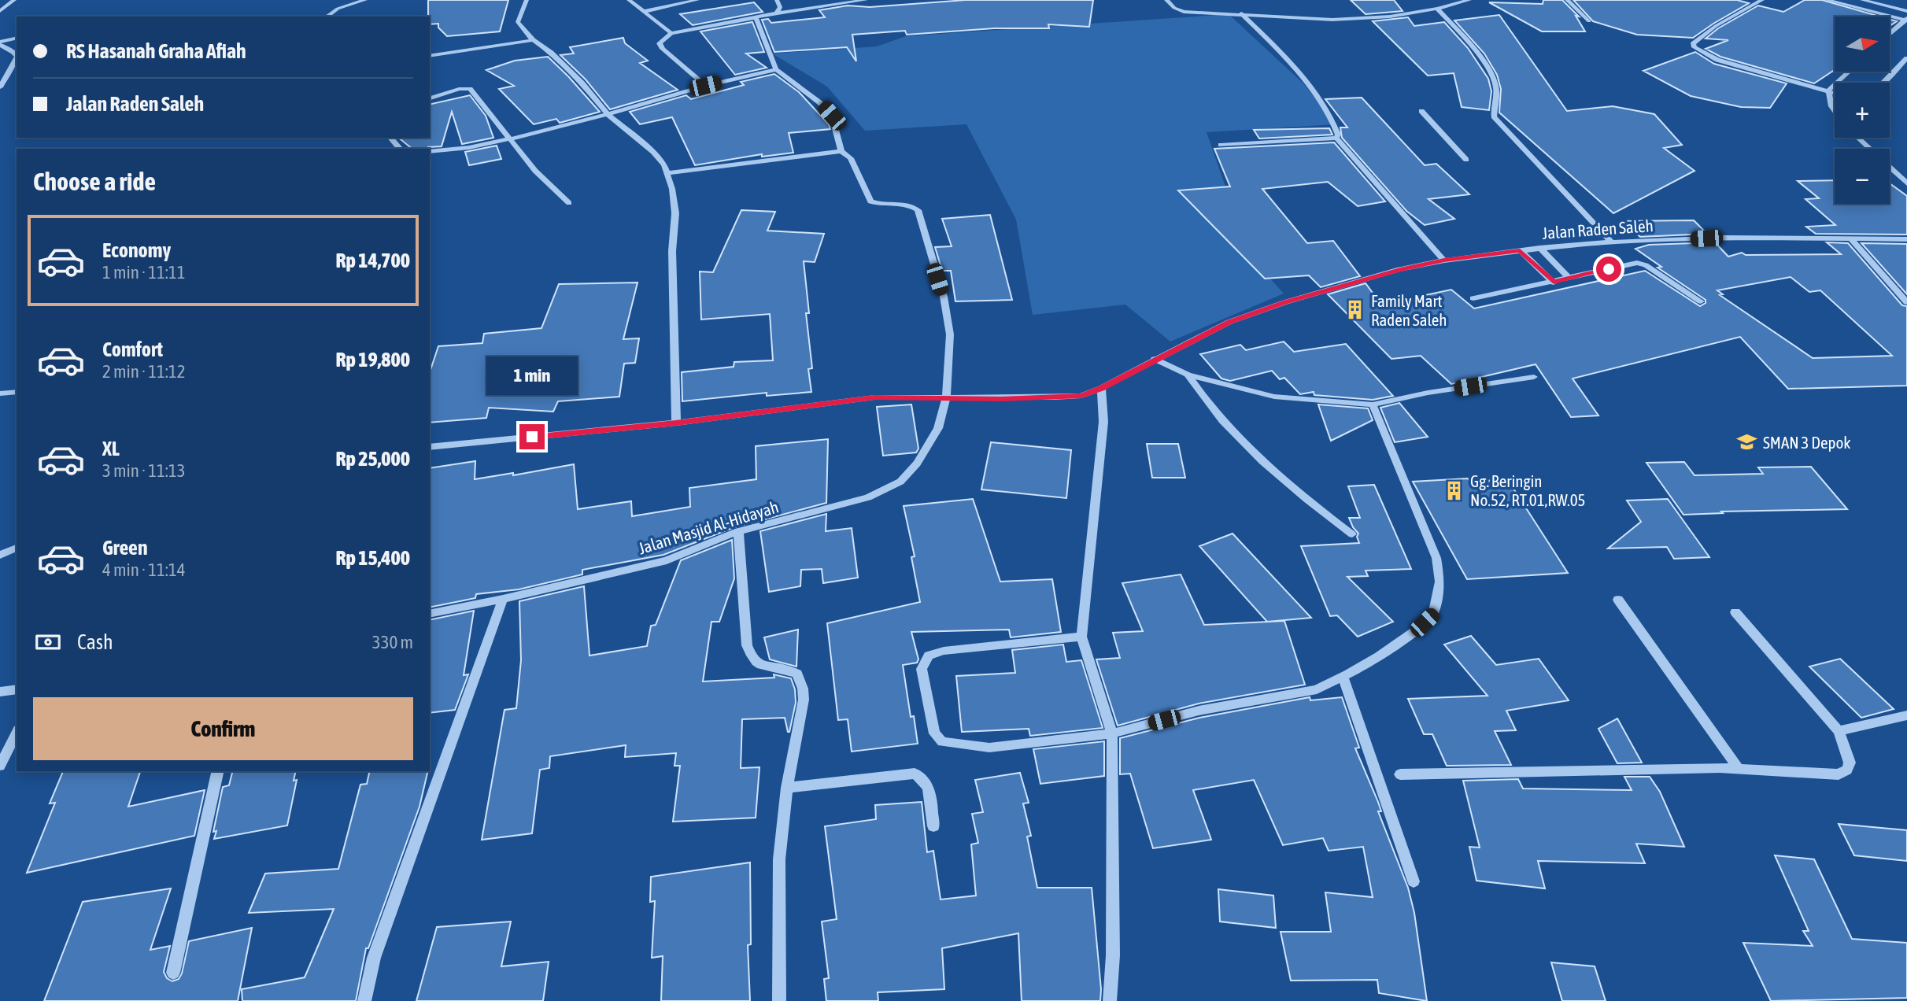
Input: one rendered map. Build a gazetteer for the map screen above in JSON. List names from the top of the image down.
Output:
{
  "streets": {
    "street": ["Jalan Raden Saleh", "Jalan Masjid Al-Hidayah"]
  },
  "crossings": [
    ["Jalan Raden Saleh", "Jalan Masjid Al-Hidayah"]
  ],
  "places": {
    "building": ["Family Mart Raden Saleh", "Gg. Beringin No.52, RT.01,RW.05"],
    "school or university": ["SMAN 3 Depok"]
  },
  "north": "right",
  "page": {
    "map_buttons": ["+", "−"],
    "banner": ["RS Hasanah Graha Afiah", "Jalan Raden Saleh"],
    "heading": "Choose a ride",
    "list": [
      {
        "name": "Economy",
        "note": "1 min · 11:11",
        "value": "Rp 14,700"
      },
      {
        "name": "Comfort",
        "note": "2 min · 11:12",
        "value": "Rp 19,800"
      },
      {
        "name": "XL",
        "note": "3 min · 11:13",
        "value": "Rp 25,000"
      },
      {
        "name": "Green",
        "note": "4 min · 11:14",
        "value": "Rp 15,400"
      }
    ],
    "bubble": "1 min",
    "pay": ["Cash", "330 m"],
    "buttons": "Confirm"
  }
}
